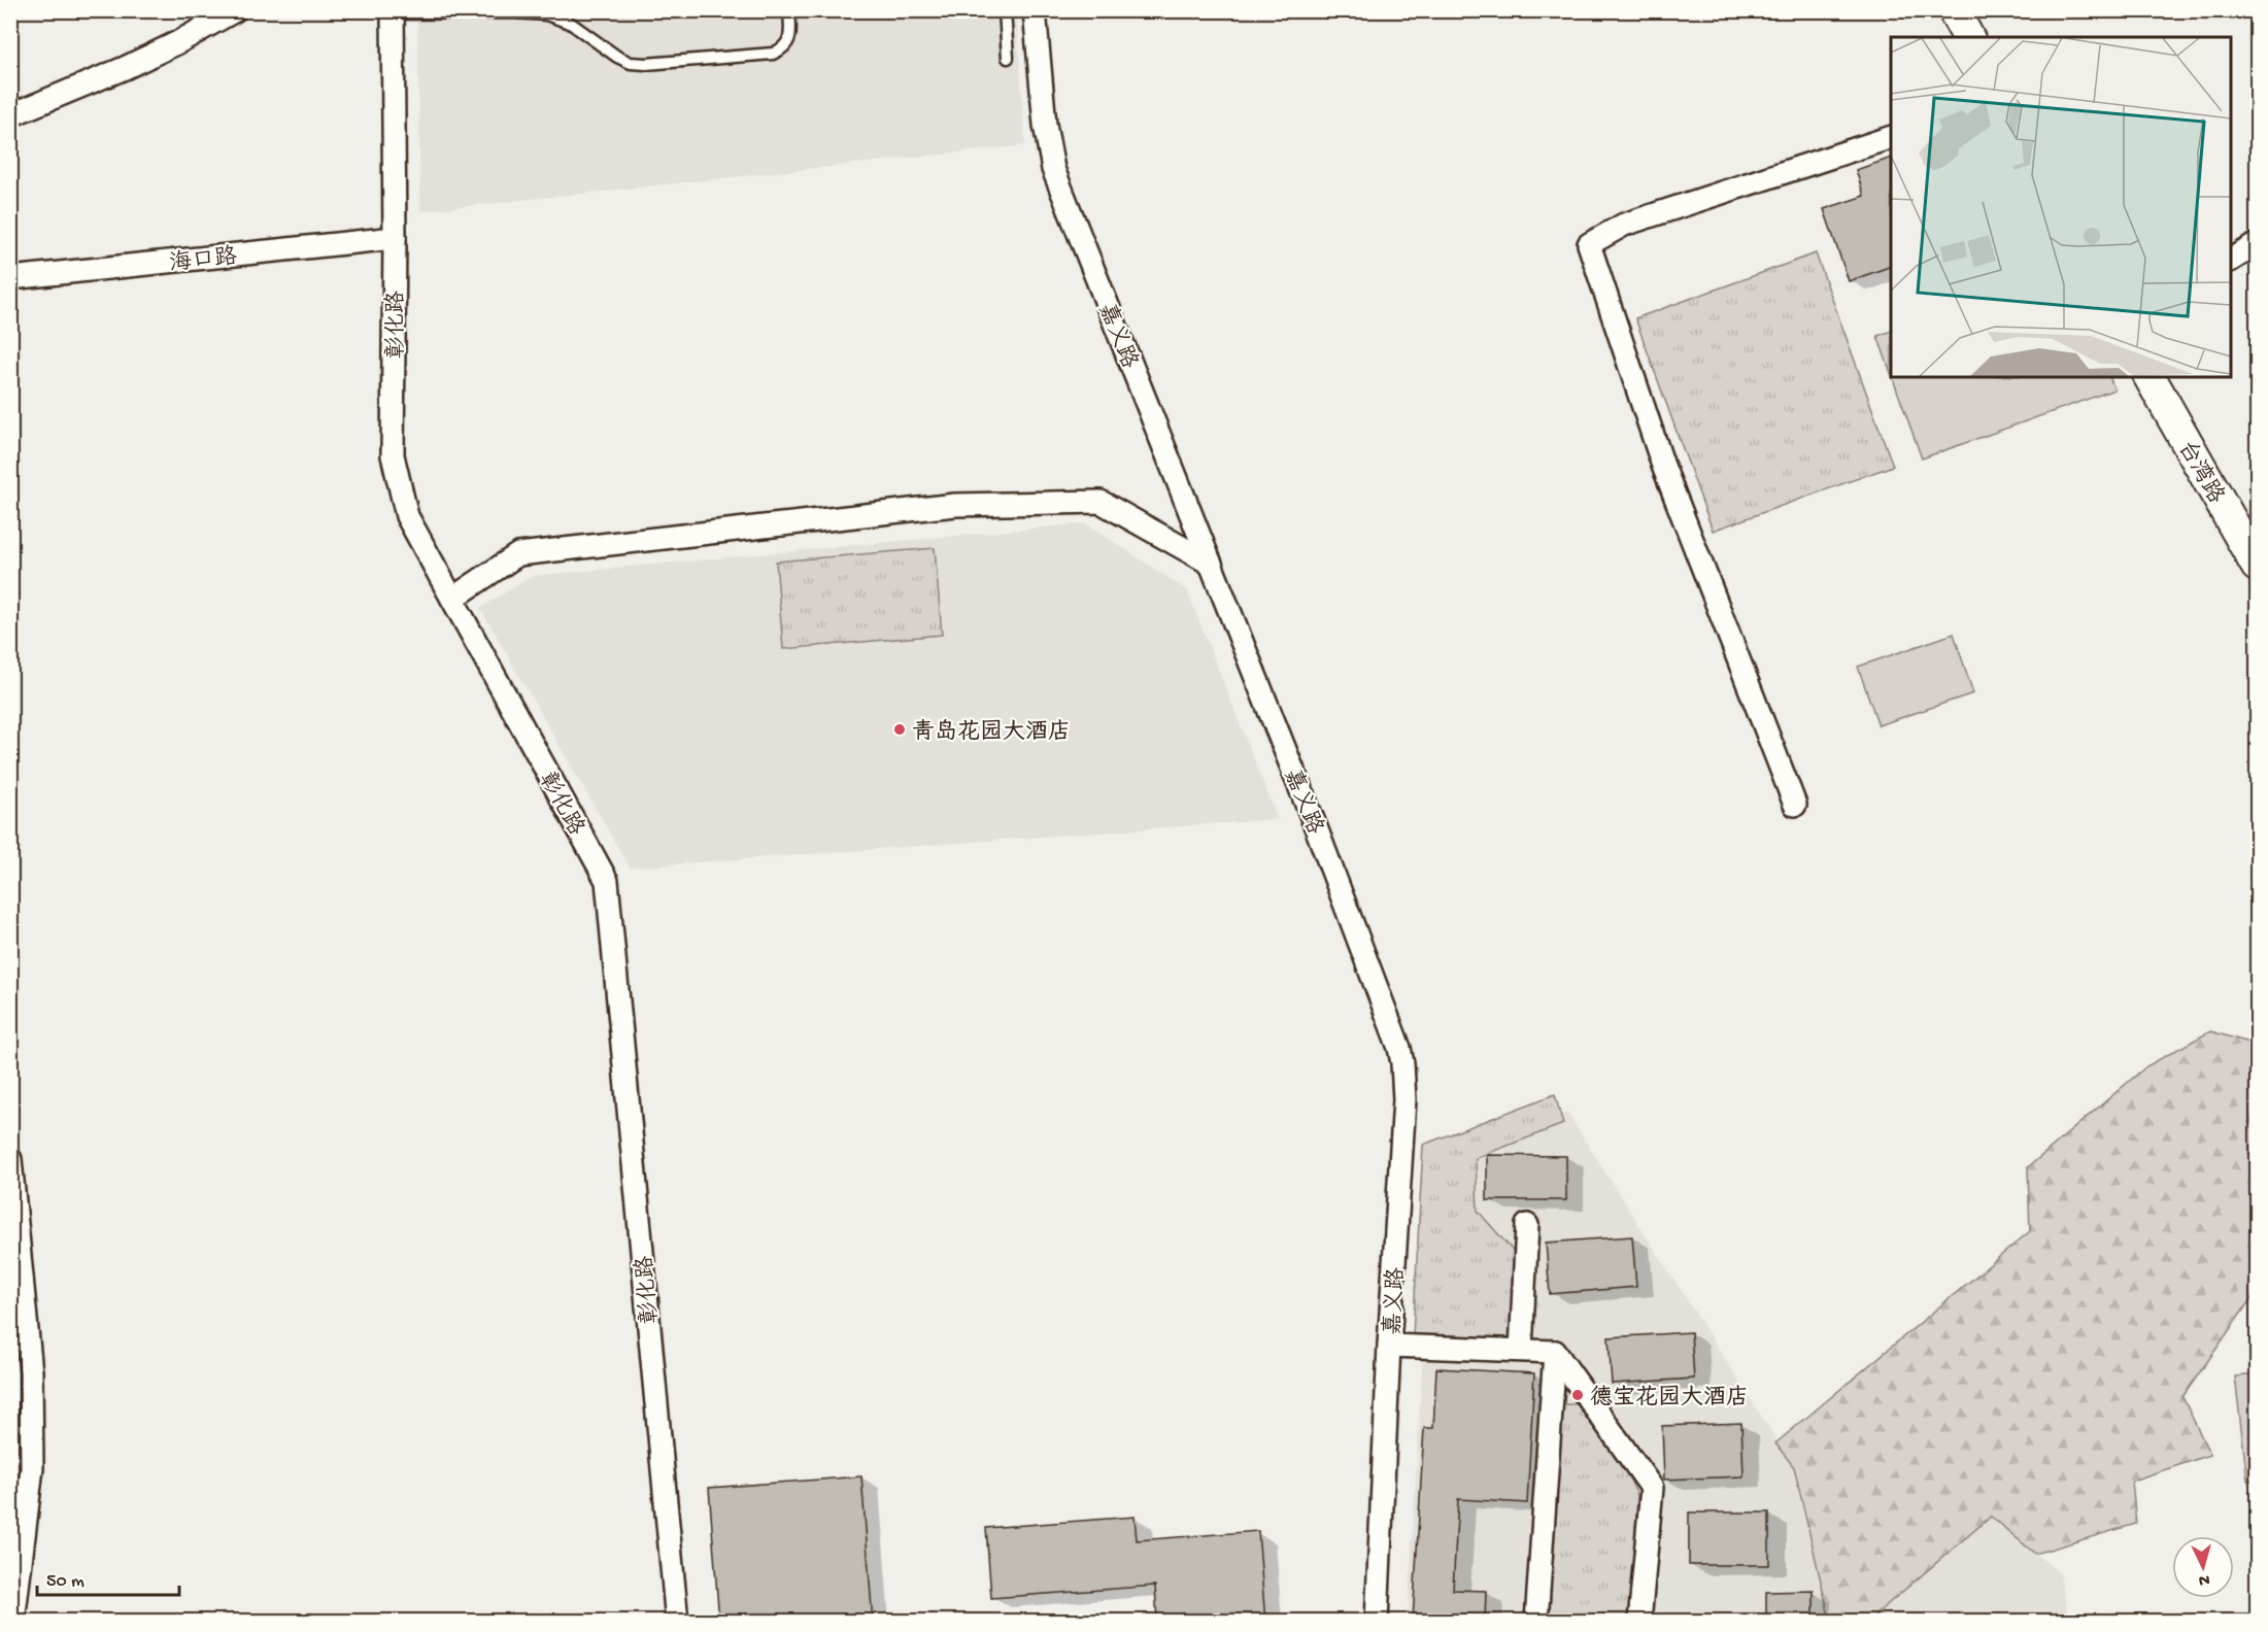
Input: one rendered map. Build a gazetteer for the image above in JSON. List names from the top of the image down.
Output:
{
  "streets": {
    "street": [
      "海口路",
      "彰化路",
      "嘉义路",
      "台湾路"
    ]
  },
  "crossings": [
    ["海口路", "彰化路"]
  ],
  "places": ["青岛花园大酒店", "德宝花园大酒店"],
  "scale_bar": "50 m",
  "north": "bottom"
}
